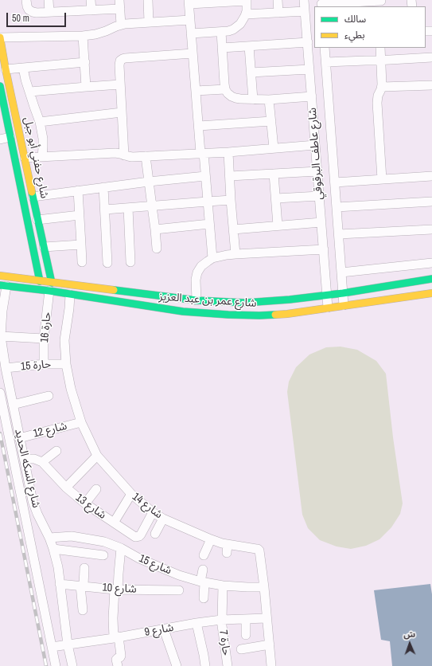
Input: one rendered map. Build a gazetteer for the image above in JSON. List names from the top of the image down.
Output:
{
  "streets": {
    "main road": ["شارع حفني أبو جبل", "شارع عمر بن عبد العزيز"],
    "street": [
      "شارع عاطف البرقوقي",
      "حارة 16",
      "حارة 15",
      "شارع 12",
      "شارع السكه الحديد",
      "شارع 14",
      "شارع 13",
      "شارع 15",
      "شارع 10",
      "شارع 9",
      "حارة 7"
    ]
  },
  "crossings": [
    ["شارع عاطف البرقوقي", "شارع عمر بن عبد العزيز"],
    ["شارع حفني أبو جبل", "شارع عمر بن عبد العزيز"],
    ["شارع حفني أبو جبل", "حارة 16"],
    ["شارع عمر بن عبد العزيز", "حارة 16"],
    ["شارع عمر بن عبد العزيز", "شارع السكه الحديد"],
    ["شارع عمر بن عبد العزيز", "شارع 14"],
    ["حارة 16", "حارة 15"],
    ["حارة 15", "شارع السكه الحديد"],
    ["حارة 15", "شارع 14"],
    ["شارع 12", "شارع السكه الحديد"],
    ["شارع 12", "شارع 14"],
    ["شارع السكه الحديد", "شارع 15"],
    ["شارع السكه الحديد", "شارع 10"],
    ["شارع السكه الحديد", "شارع 9"],
    ["شارع 14", "شارع 13"],
    ["شارع 14", "شارع 15"],
    ["شارع 14", "شارع 9"],
    ["شارع 15", "حارة 7"],
    ["شارع 9", "حارة 7"]
  ],
  "legend": ["سالك", "بطيء"],
  "scale_bar": "50 m",
  "north": "top"
}
